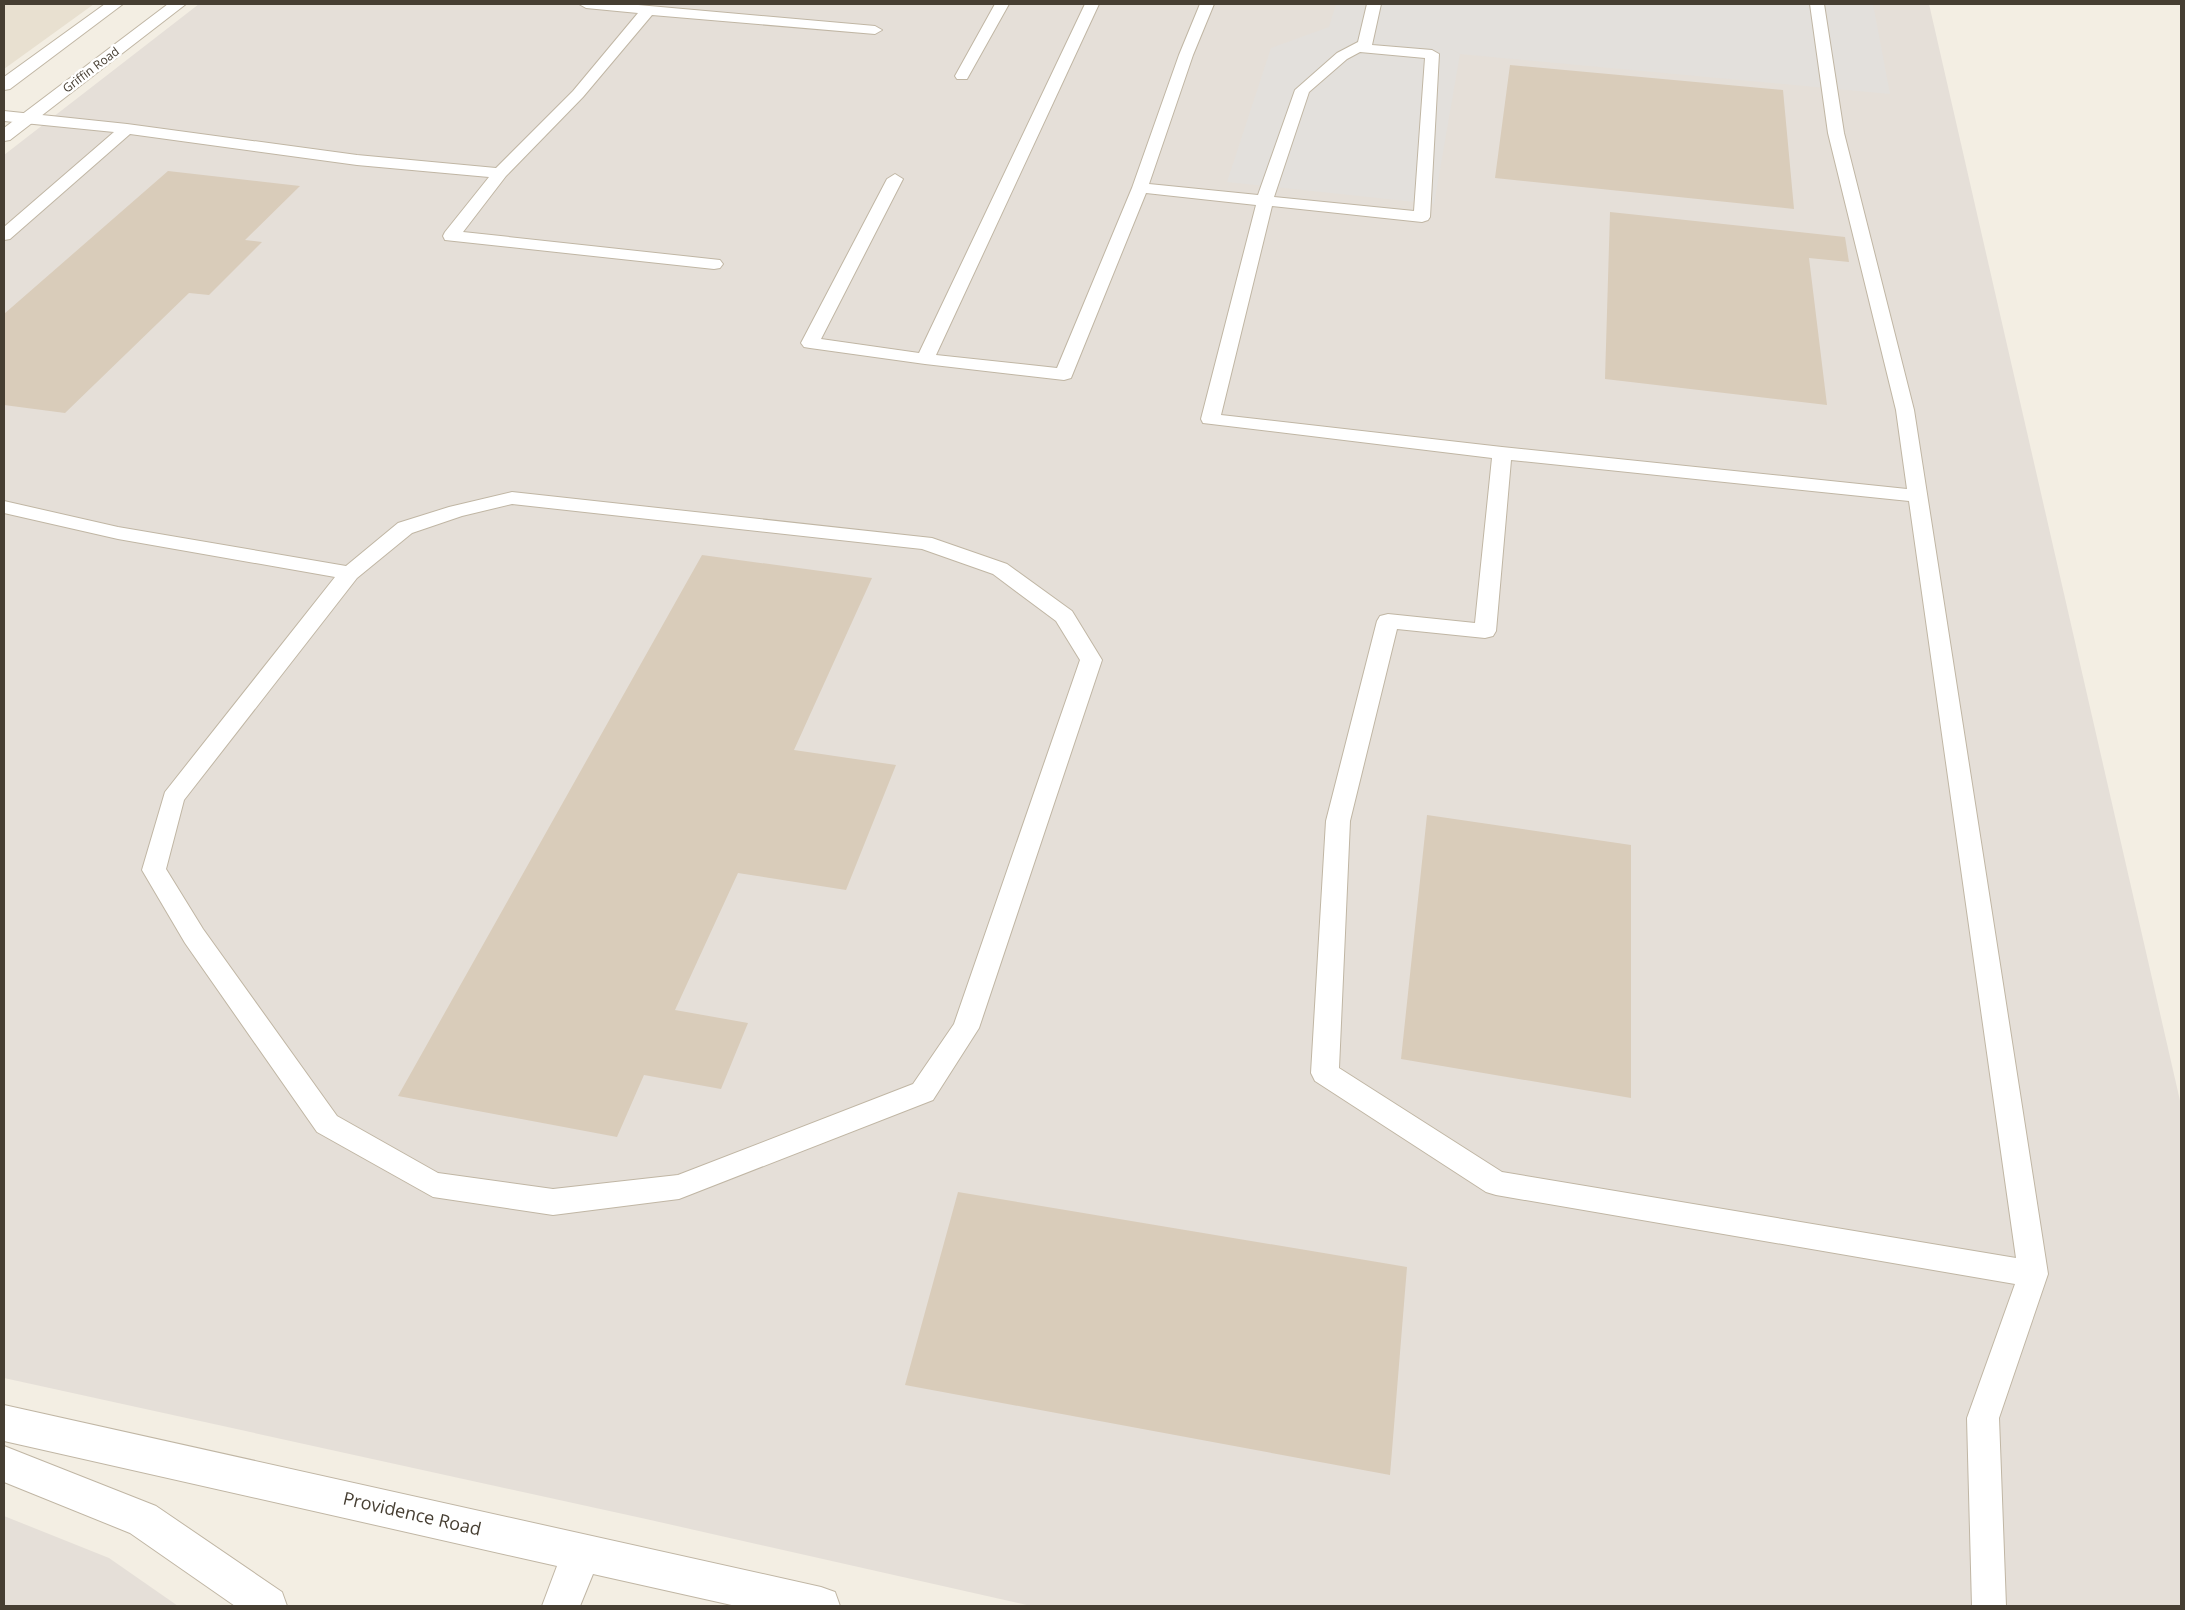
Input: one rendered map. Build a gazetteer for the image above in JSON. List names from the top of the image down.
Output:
{
  "streets": {
    "street": ["Griffin Road", "Providence Road"]
  }
}
